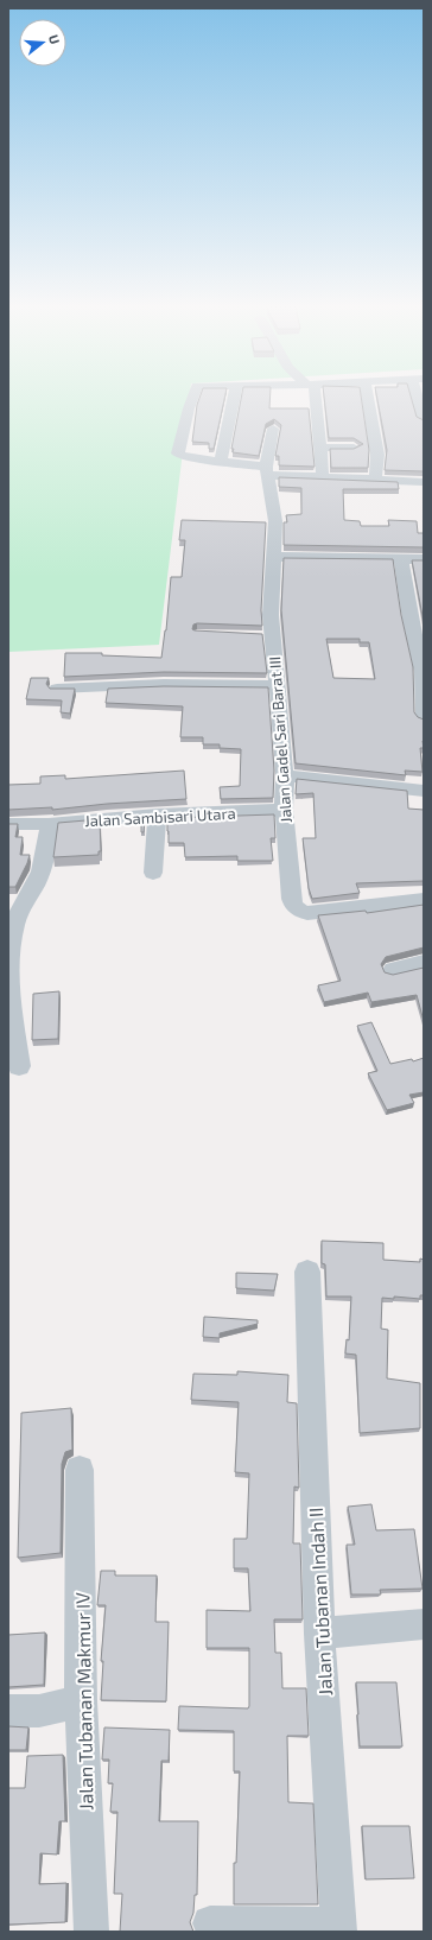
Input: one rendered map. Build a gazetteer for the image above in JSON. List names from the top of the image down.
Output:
{
  "streets": {
    "street": [
      "Jalan Gadel Sari Barat III",
      "Jalan Sambisari Utara",
      "Jalan Tubanan Indah II",
      "Jalan Tubanan Makmur IV"
    ]
  },
  "crossings": [
    ["Jalan Gadel Sari Barat III", "Jalan Sambisari Utara"]
  ],
  "north": "right"
}
